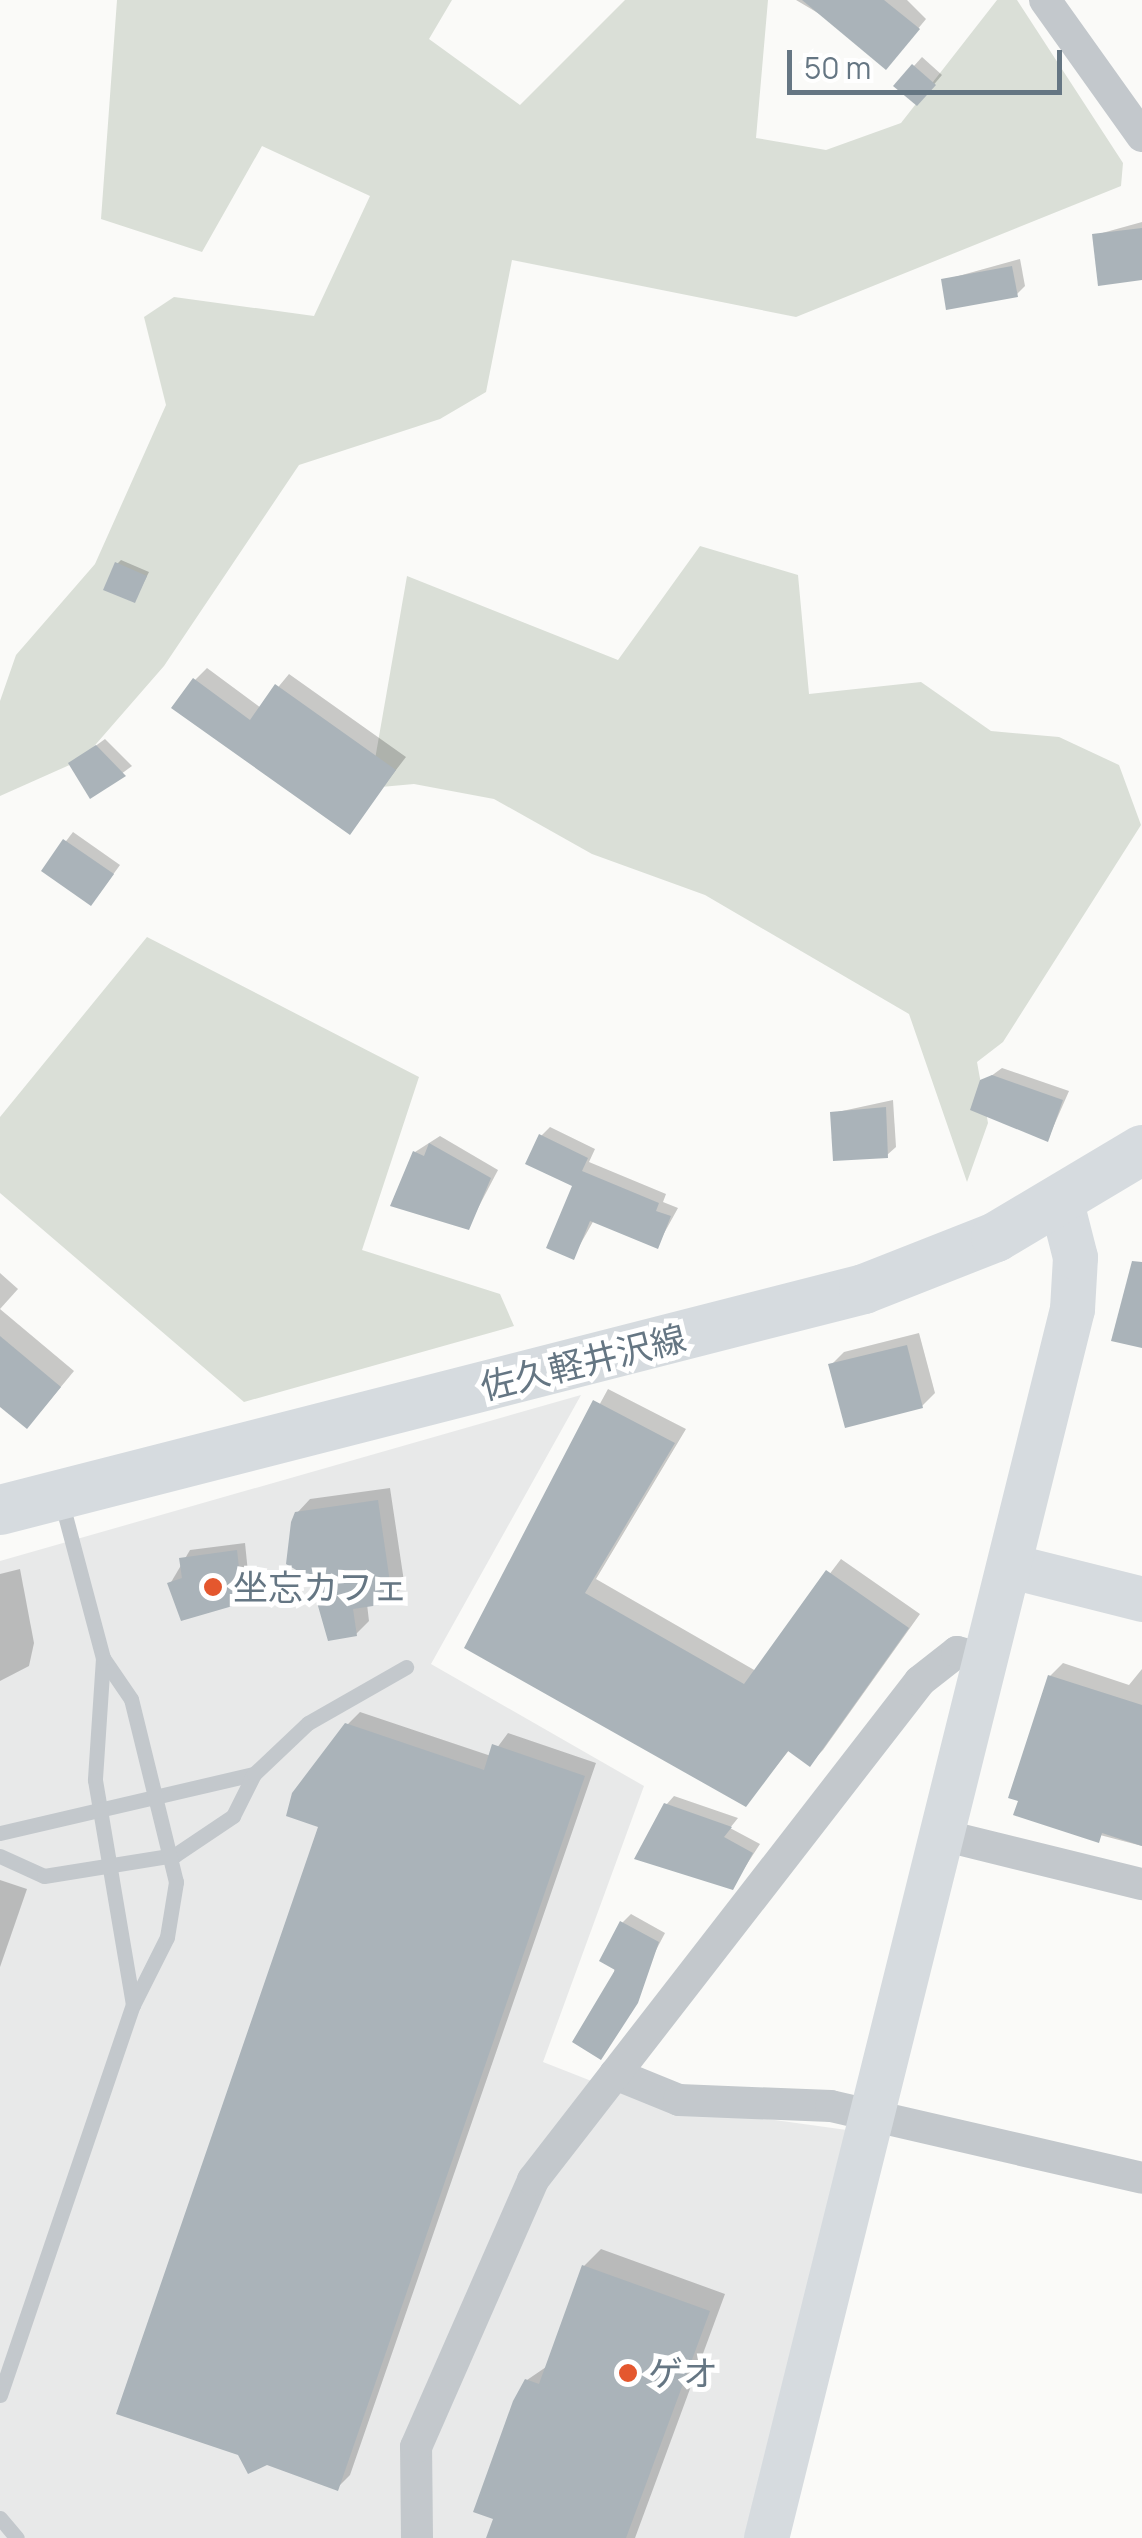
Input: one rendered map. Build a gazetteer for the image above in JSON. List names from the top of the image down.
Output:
{
  "streets": {
    "main road": ["佐久軽井沢線"]
  },
  "places": ["坐忘カフェ", "ゲオ"],
  "scale_bar": "50 m"
}
